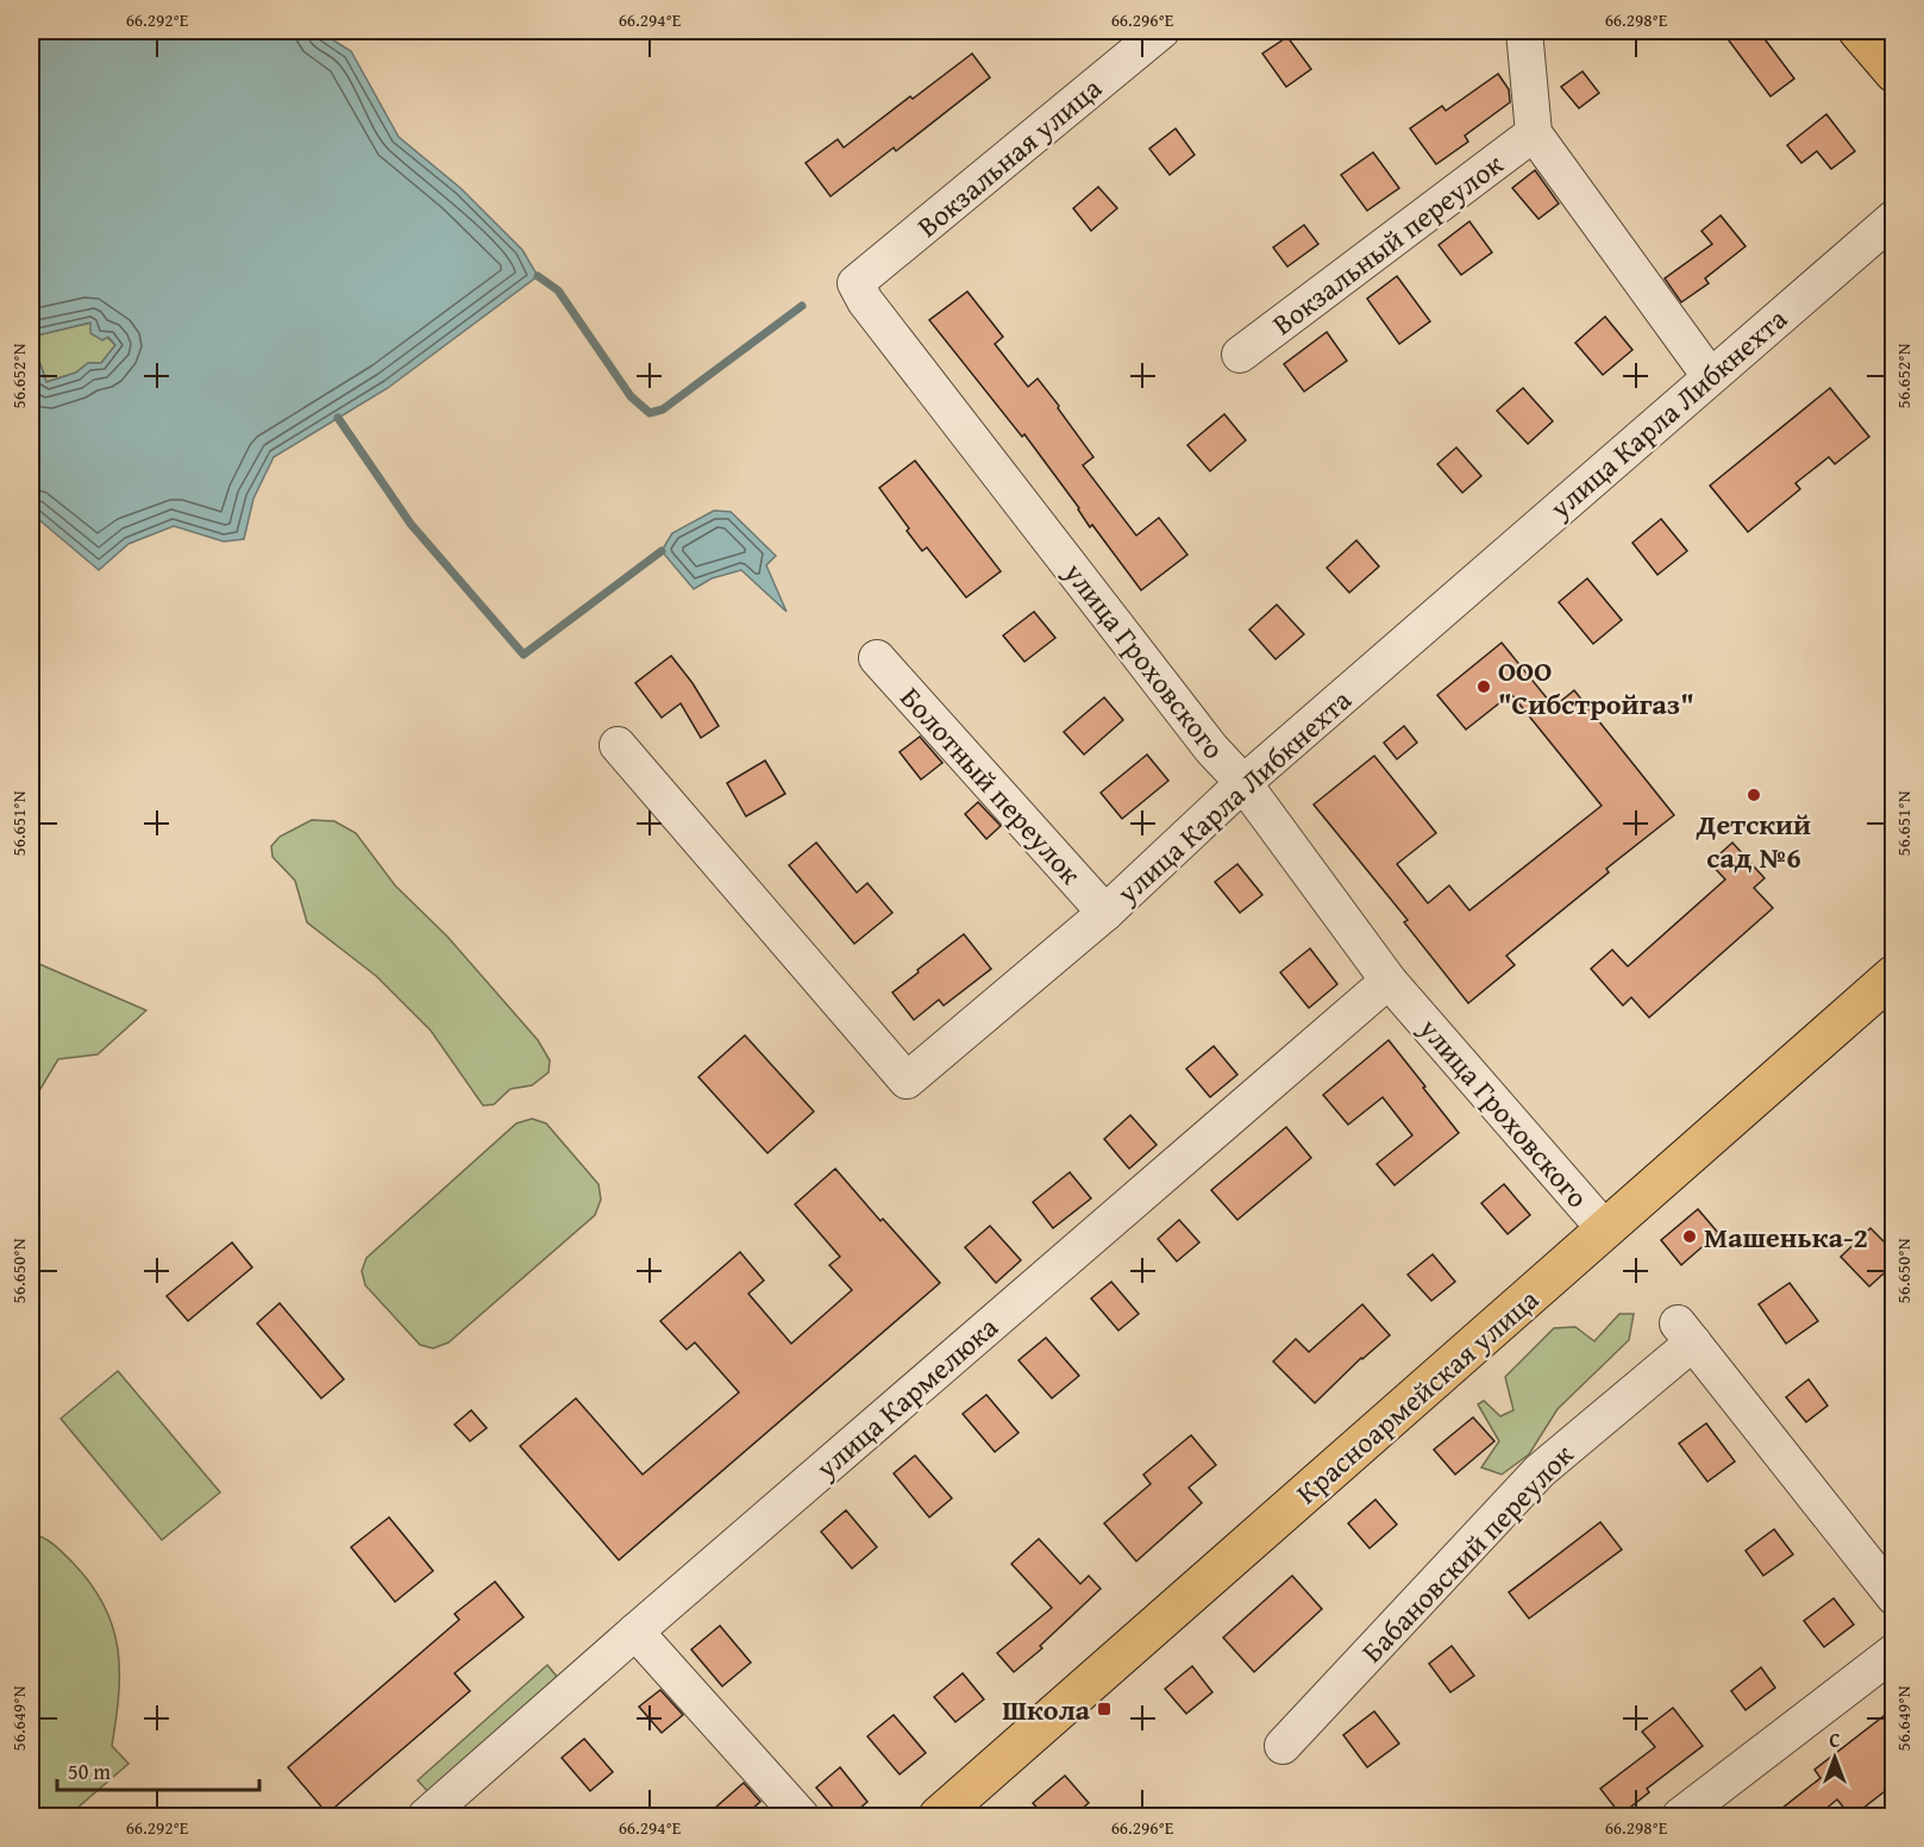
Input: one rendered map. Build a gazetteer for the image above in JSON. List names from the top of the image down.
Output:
{
  "streets": {
    "main road": ["Красноармейская улица"],
    "street": [
      "Вокзальная улица",
      "Вокзальный переулок",
      "улица Карла Либкнехта",
      "улица Гроховского",
      "Болотный переулок",
      "улица Кармелюка",
      "Бабановский переулок"
    ]
  },
  "crossings": [
    ["Вокзальная улица", "улица Гроховского"],
    ["улица Карла Либкнехта", "улица Гроховского"],
    ["улица Карла Либкнехта", "Болотный переулок"],
    ["улица Гроховского", "Красноармейская улица"],
    ["улица Гроховского", "улица Кармелюка"]
  ],
  "places": {
    "other": ["ООО \"Сибстройгаз\"", "Детский сад №6", "Машенька-2"],
    "transit": ["Школа"]
  },
  "scale_bar": "50 m",
  "north": "top",
  "coordinates": [
    "66.292°E",
    "66.294°E",
    "66.296°E",
    "66.298°E",
    "56.652°N",
    "56.651°N",
    "56.650°N",
    "56.649°N"
  ]
}
